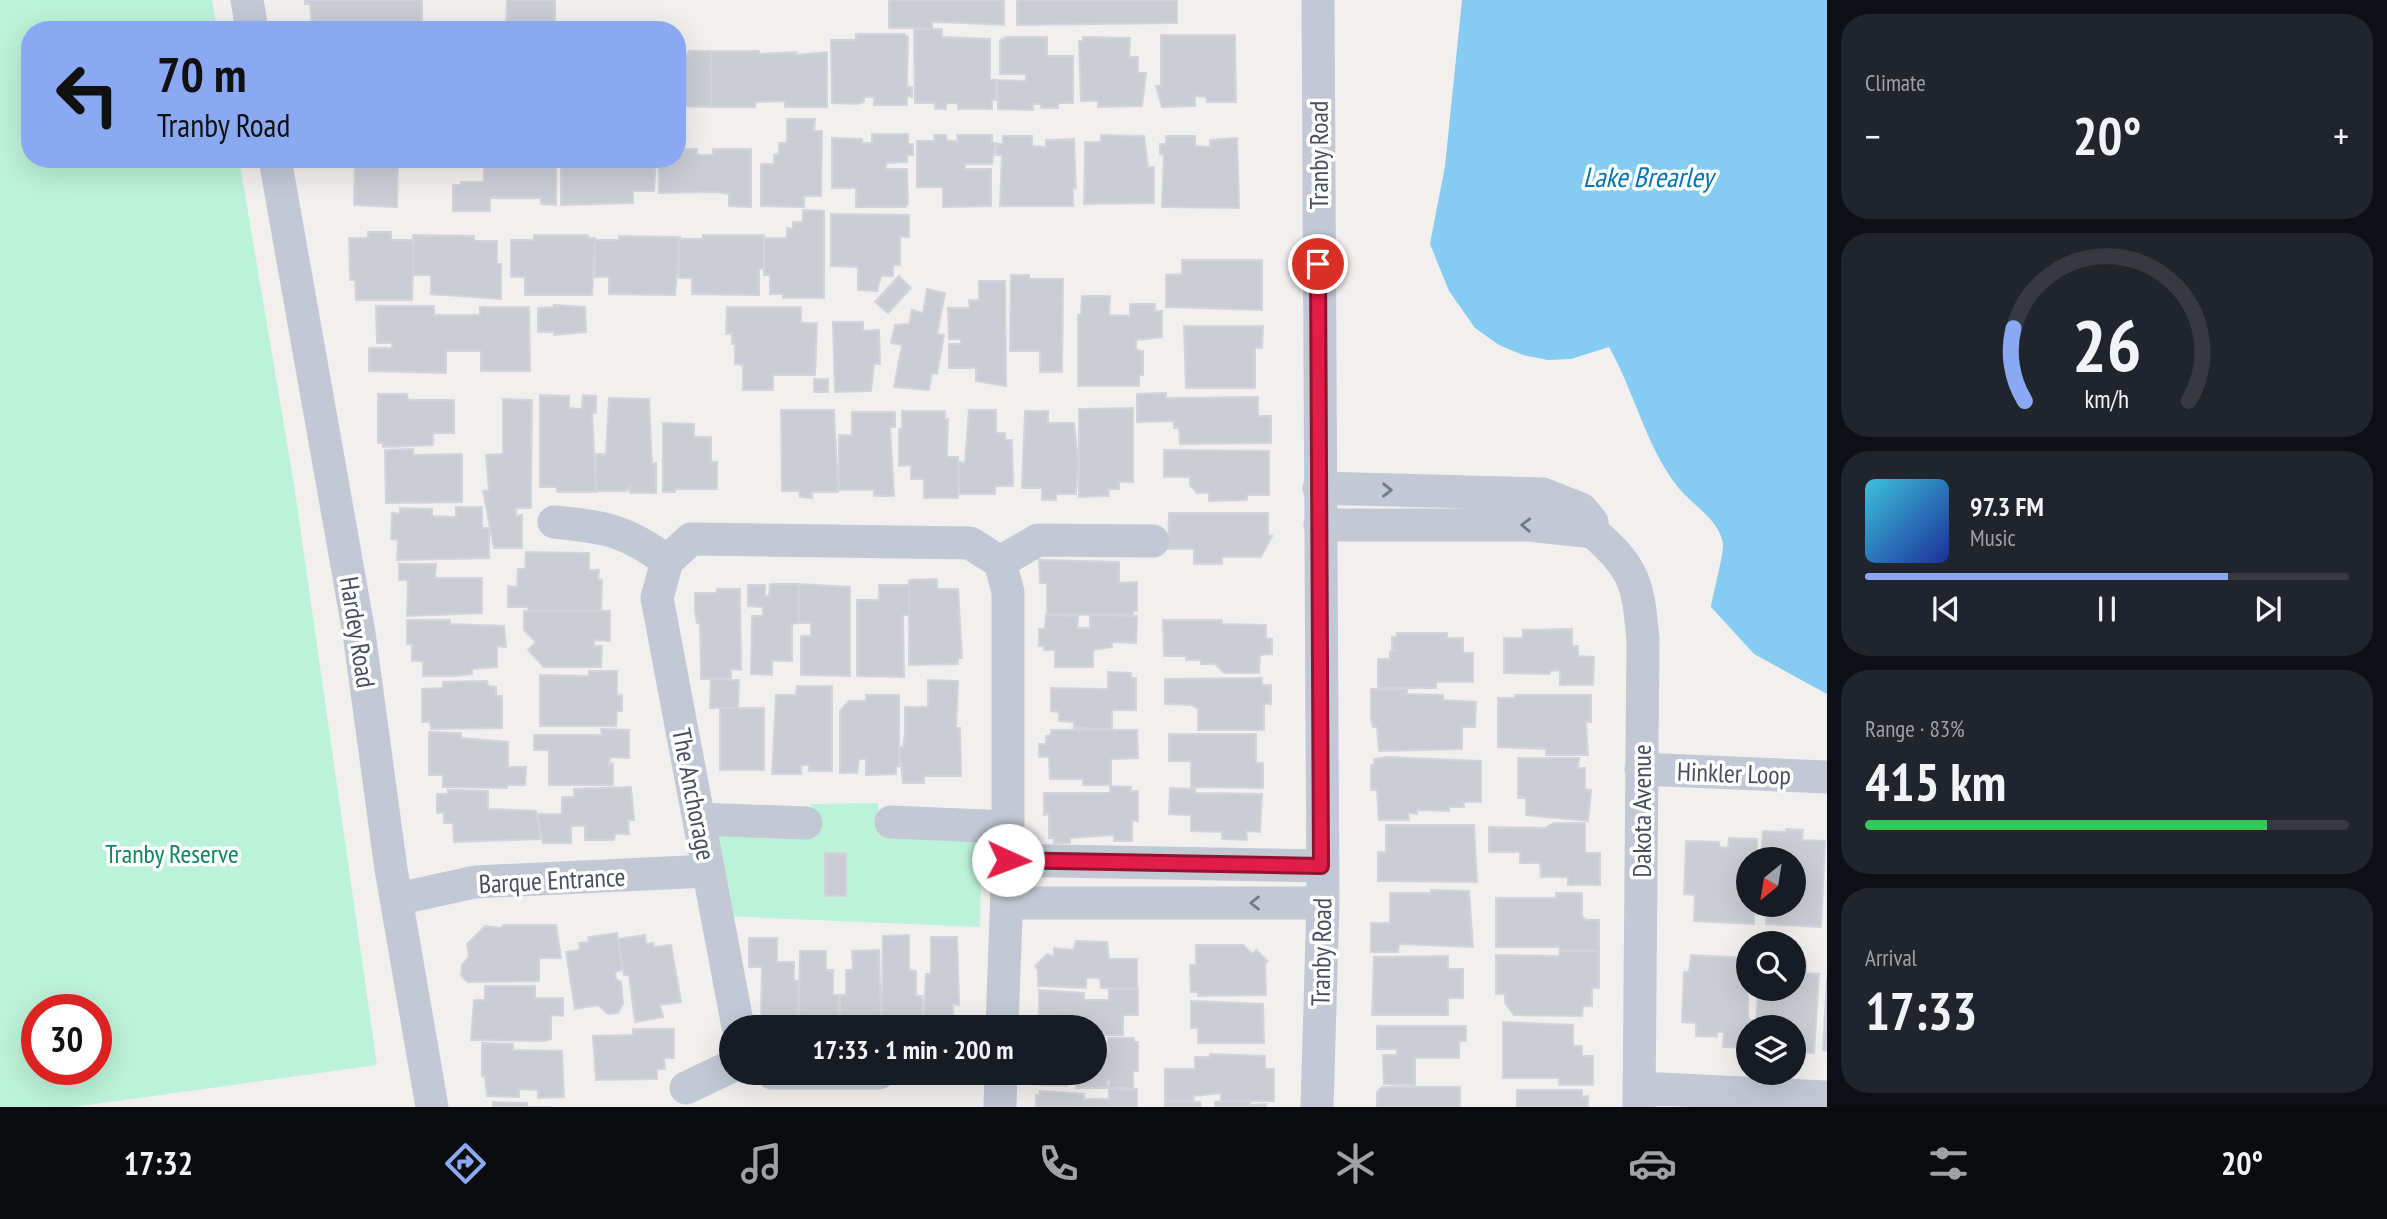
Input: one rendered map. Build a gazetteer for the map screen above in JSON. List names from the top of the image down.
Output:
{
  "streets": {
    "street": [
      "Tranby Road",
      "Hardey Road",
      "Hinkler Loop",
      "The Anchorage",
      "Dakota Avenue",
      "Barque Entrance"
    ]
  },
  "crossings": [
    ["Tranby Road", "Dakota Avenue"],
    ["Hardey Road", "Barque Entrance"],
    ["Hinkler Loop", "Dakota Avenue"],
    ["The Anchorage", "Barque Entrance"]
  ],
  "water": ["Lake Brearley"],
  "parks": ["Tranby Reserve"],
  "north": "bottom left",
  "page": {
    "tile": [
      "Climate",
      ["Range · 83%", "415 km"],
      ["Arrival", "17:33"]
    ],
    "turn": ["70 m", "Tranby Road"],
    "heat": ["−", "20°", "+"],
    "song": ["97.3 FM", "Music"],
    "limit": "30",
    "trip": "17:33 · 1 min · 200 m",
    "tabs": ["17:32", "20°"],
    "gauge": ["26", "km/h"]
  }
}
